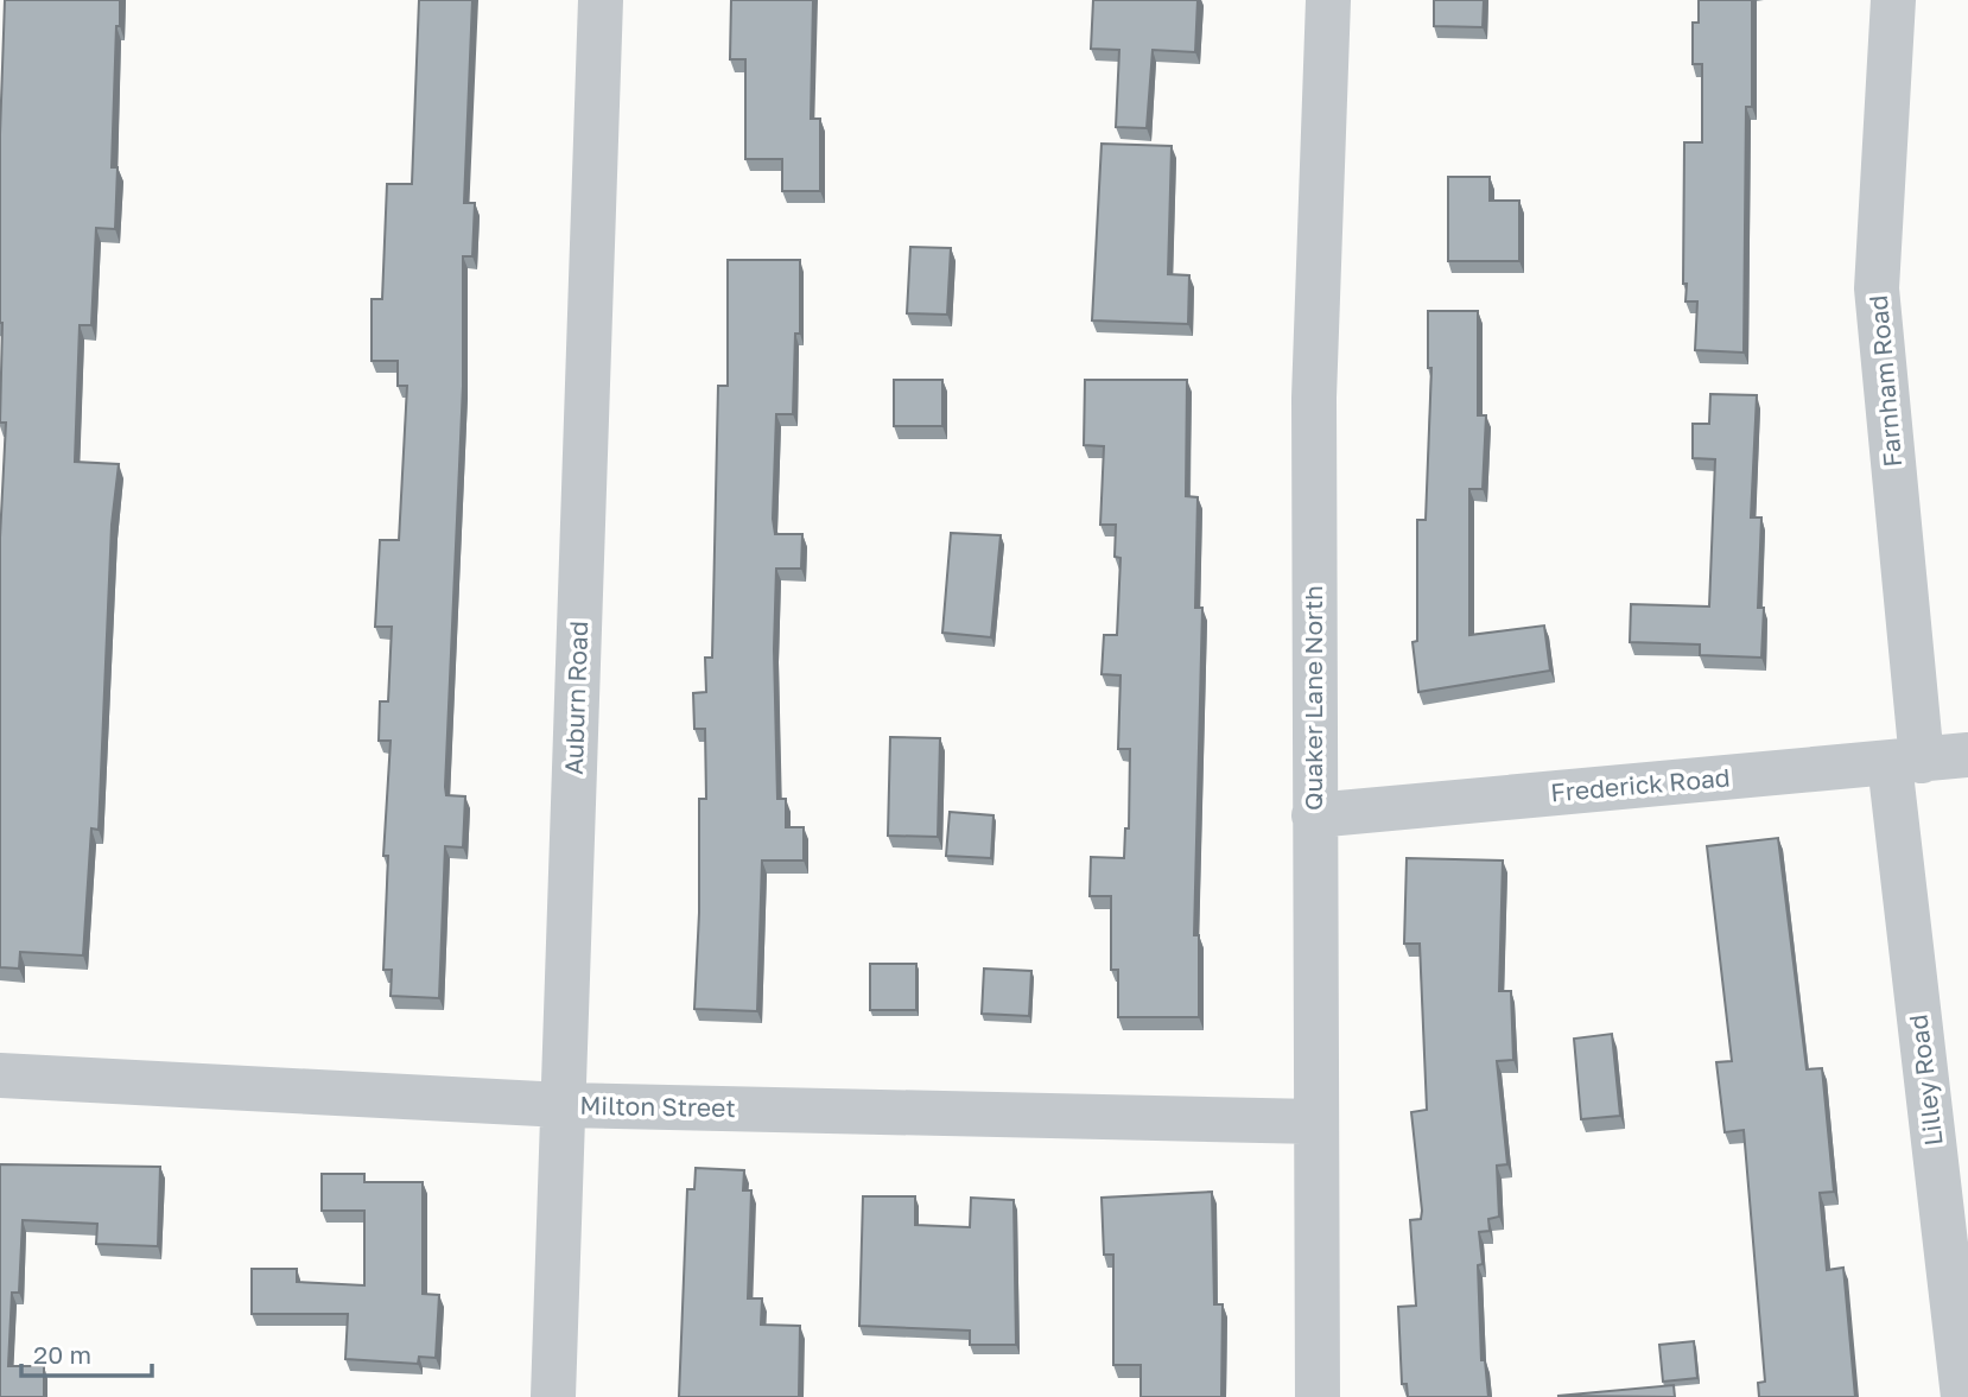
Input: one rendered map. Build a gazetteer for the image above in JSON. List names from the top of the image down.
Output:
{
  "streets": {
    "street": [
      "Farnham Road",
      "Auburn Road",
      "Quaker Lane North",
      "Frederick Road",
      "Lilley Road",
      "Milton Street"
    ]
  },
  "crossings": [
    ["Farnham Road", "Frederick Road"],
    ["Farnham Road", "Lilley Road"],
    ["Auburn Road", "Milton Street"],
    ["Quaker Lane North", "Frederick Road"],
    ["Quaker Lane North", "Milton Street"],
    ["Frederick Road", "Lilley Road"]
  ],
  "scale_bar": "20 m"
}
